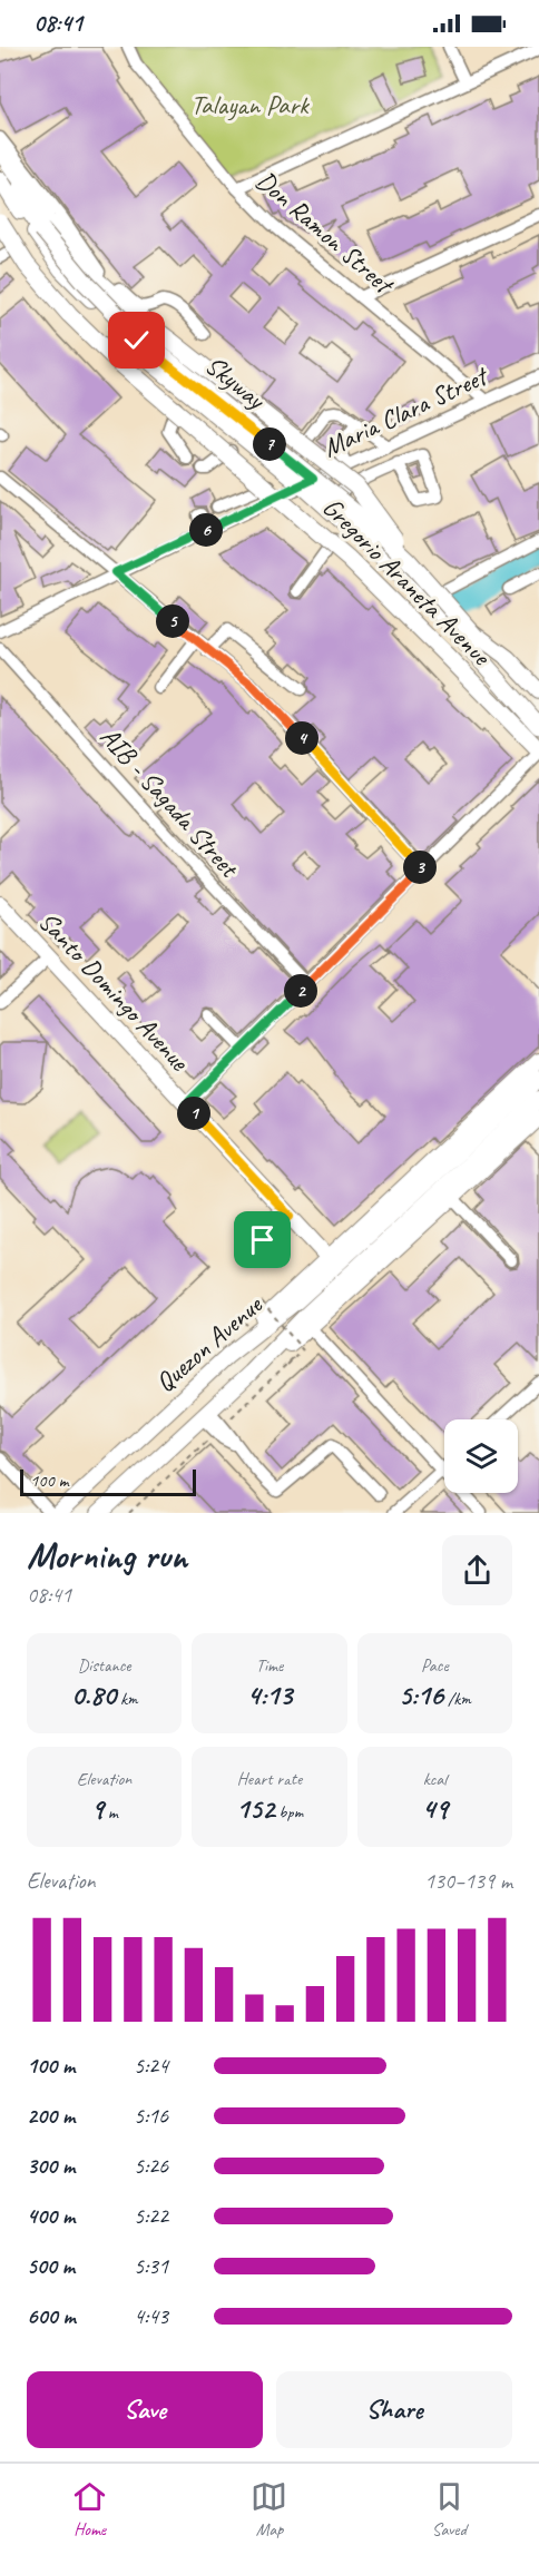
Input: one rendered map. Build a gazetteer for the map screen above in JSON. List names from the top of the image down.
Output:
{
  "streets": {
    "highway": ["Skyway"],
    "main road": ["Gregorio Araneta Avenue", "Santo Domingo Avenue", "Quezon Avenue"],
    "street": ["Don Ramon Street", "Maria Clara Street", "AIB - Sagada Street"]
  },
  "crossings": [
    ["Don Ramon Street", "Maria Clara Street"],
    ["Maria Clara Street", "Gregorio Araneta Avenue"]
  ],
  "parks": ["Talayan Park"],
  "scale_bar": "100 m",
  "page": {
    "status": "08:41",
    "pins": [
      "7",
      "6",
      "5",
      "4",
      "3",
      "2",
      "1"
    ],
    "scale": "100 m",
    "heading": ["Morning run", "08:41"],
    "stats": [
      ["Distance", "0.80 km"],
      ["Time", "4:13"],
      ["Pace", "5:16 /km"],
      ["Elevation", "9 m"],
      ["Heart rate", "152 bpm"],
      ["kcal", "49"]
    ],
    "chart": ["Elevation", "130–139 m"],
    "list": [
      {
        "name": "100 m",
        "note": "5:24"
      },
      {
        "name": "200 m",
        "note": "5:16"
      },
      {
        "name": "300 m",
        "note": "5:26"
      },
      {
        "name": "400 m",
        "note": "5:22"
      },
      {
        "name": "500 m",
        "note": "5:31"
      },
      {
        "name": "600 m",
        "note": "4:43"
      }
    ],
    "buttons": ["Save", "Share"],
    "tabs": ["Home", "Map", "Saved"]
  }
}
